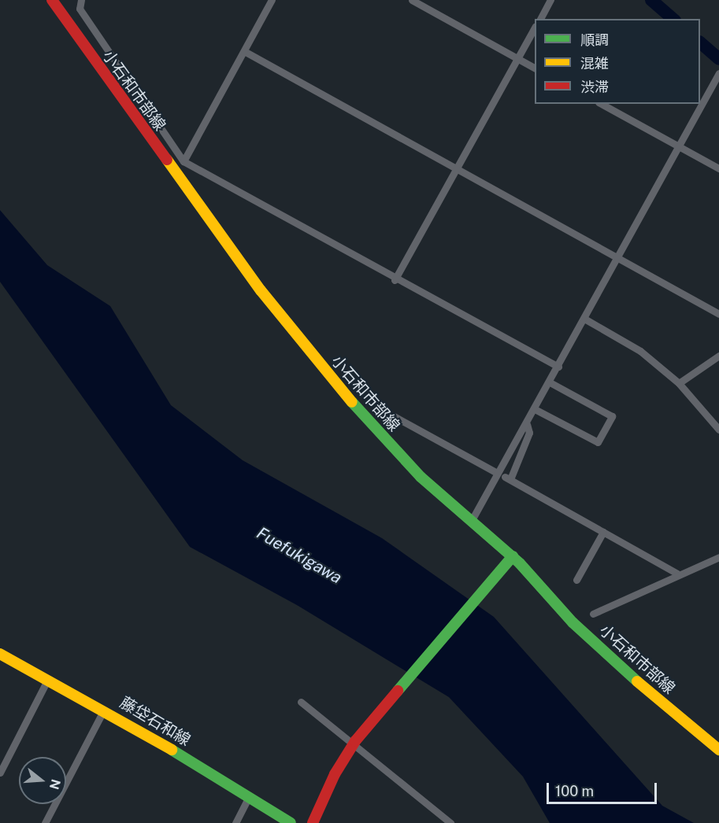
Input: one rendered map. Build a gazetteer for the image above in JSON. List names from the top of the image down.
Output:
{
  "streets": {
    "main road": ["小石和市部線", "藤垈石和線"]
  },
  "water": ["Fuefukigawa"],
  "legend": ["順調", "混雑", "渋滞"],
  "scale_bar": "100 m",
  "north": "right"
}
